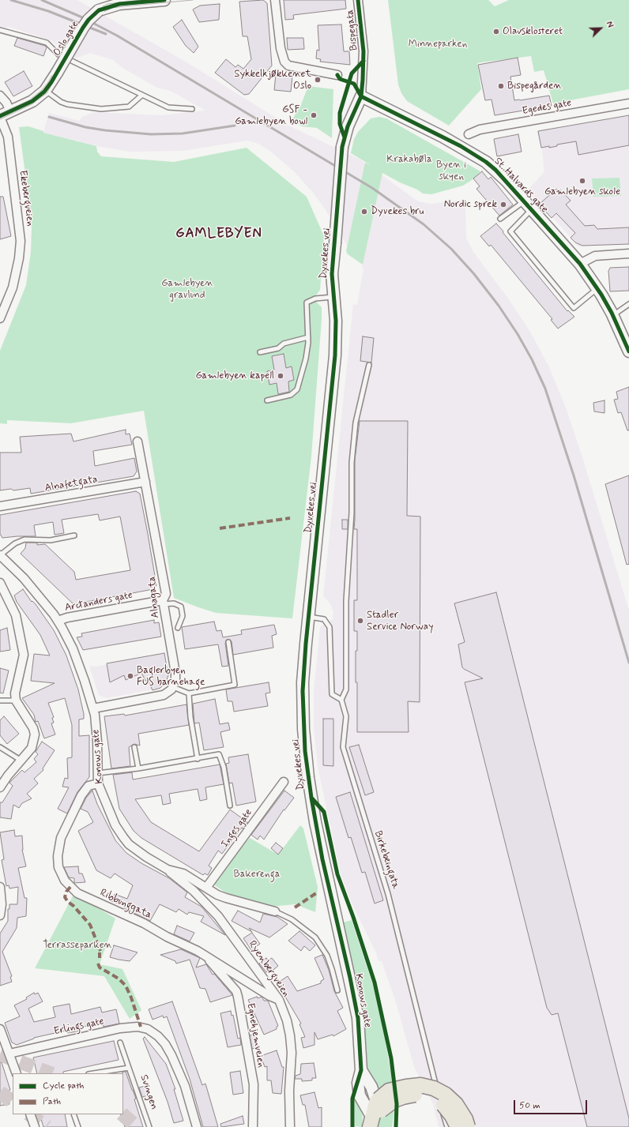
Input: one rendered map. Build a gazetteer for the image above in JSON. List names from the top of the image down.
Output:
{
  "streets": {
    "street": [
      "Bispegata",
      "Oslo gate",
      "Egedes gate",
      "St. Halvards gate",
      "Ekebergveien",
      "Dyvekes vei",
      "Alnafetgata",
      "Alnagata",
      "Arctanders gate",
      "Konows gate",
      "Inges gate",
      "Ribbunggata",
      "Ryenbergveien",
      "Erlings gate",
      "Egnehjemveien"
    ],
    "lane": ["Birkebeingata", "Svingen"]
  },
  "crossings": [
    ["Bispegata", "St. Halvards gate"],
    ["Bispegata", "Dyvekes vei"],
    ["Oslo gate", "Ekebergveien"],
    ["St. Halvards gate", "Dyvekes vei"],
    ["Dyvekes vei", "Konows gate"],
    ["Dyvekes vei", "Birkebeingata"],
    ["Alnafetgata", "Alnagata"],
    ["Alnagata", "Arctanders gate"],
    ["Arctanders gate", "Konows gate"],
    ["Konows gate", "Inges gate"],
    ["Konows gate", "Ribbunggata"],
    ["Konows gate", "Ryenbergveien"],
    ["Ribbunggata", "Ryenbergveien"],
    ["Ribbunggata", "Egnehjemveien"]
  ],
  "districts": ["GAMLEBYEN"],
  "parks": [
    "Minneparken",
    "Krakabøla",
    "Byen i skyen",
    "Gamlebyen gravlund",
    "Bakerenga",
    "Terrasseparken"
  ],
  "places": [
    "Olavsklosteret",
    "Sykkelkjøkkenet Oslo",
    "Bispegården",
    "GSF - Gamlebyen bowl",
    "Gamlebyen skole",
    "Nordic sprek",
    "Dyvekes bru",
    "Gamlebyen kapell",
    "Stadler Service Norway",
    "Baglerbyen FUS barnehage"
  ],
  "legend": ["Cycle path", "Path"],
  "scale_bar": "50 m",
  "north": "top right"
}
